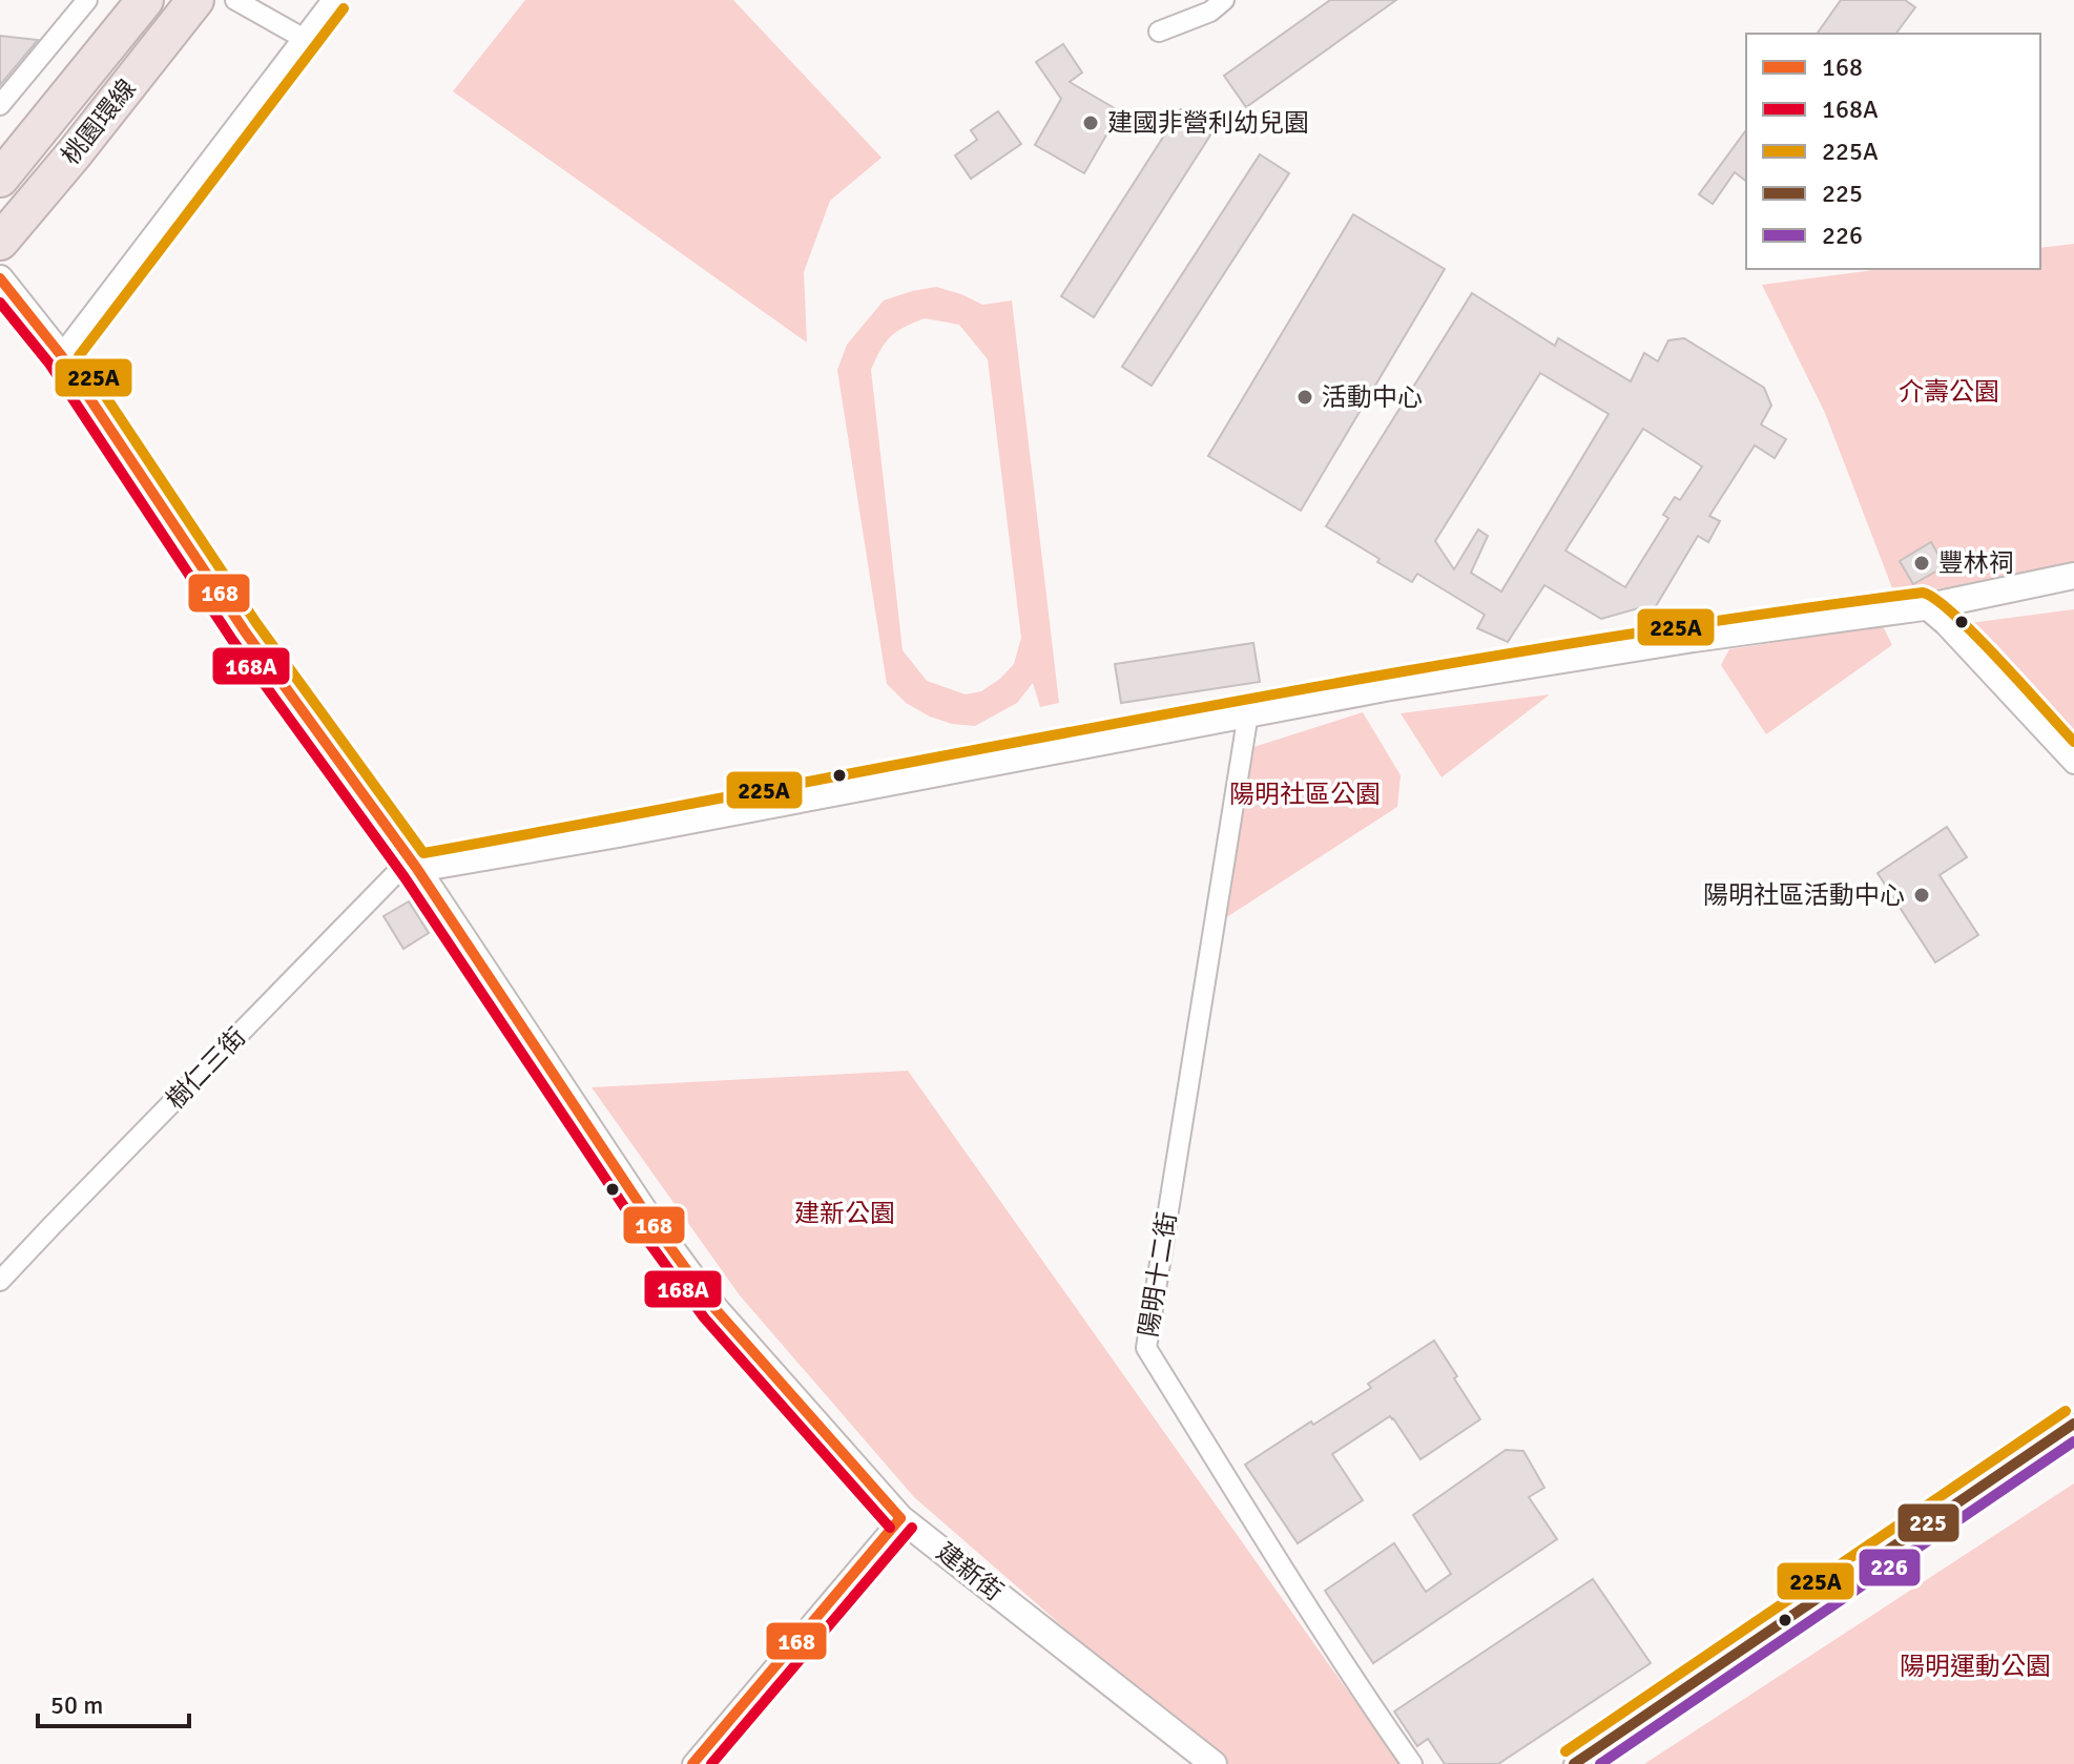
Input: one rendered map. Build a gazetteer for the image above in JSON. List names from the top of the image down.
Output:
{
  "streets": {
    "highway": ["桃園環線"],
    "street": ["樹仁三街", "陽明十二街", "建新街"]
  },
  "crossings": [
    ["樹仁三街", "建新街"]
  ],
  "parks": [
    "介壽公園",
    "陽明社區公園",
    "建新公園",
    "陽明運動公園"
  ],
  "places": [
    "建國非營利幼兒園",
    "活動中心",
    "豐林祠",
    "陽明社區活動中心"
  ],
  "lines": [
    "transit line 225A",
    "transit line 168",
    "transit line 168A",
    "transit line 225",
    "transit line 226"
  ],
  "legend": [
    "168",
    "168A",
    "225A",
    "225",
    "226"
  ],
  "scale_bar": "50 m"
}
